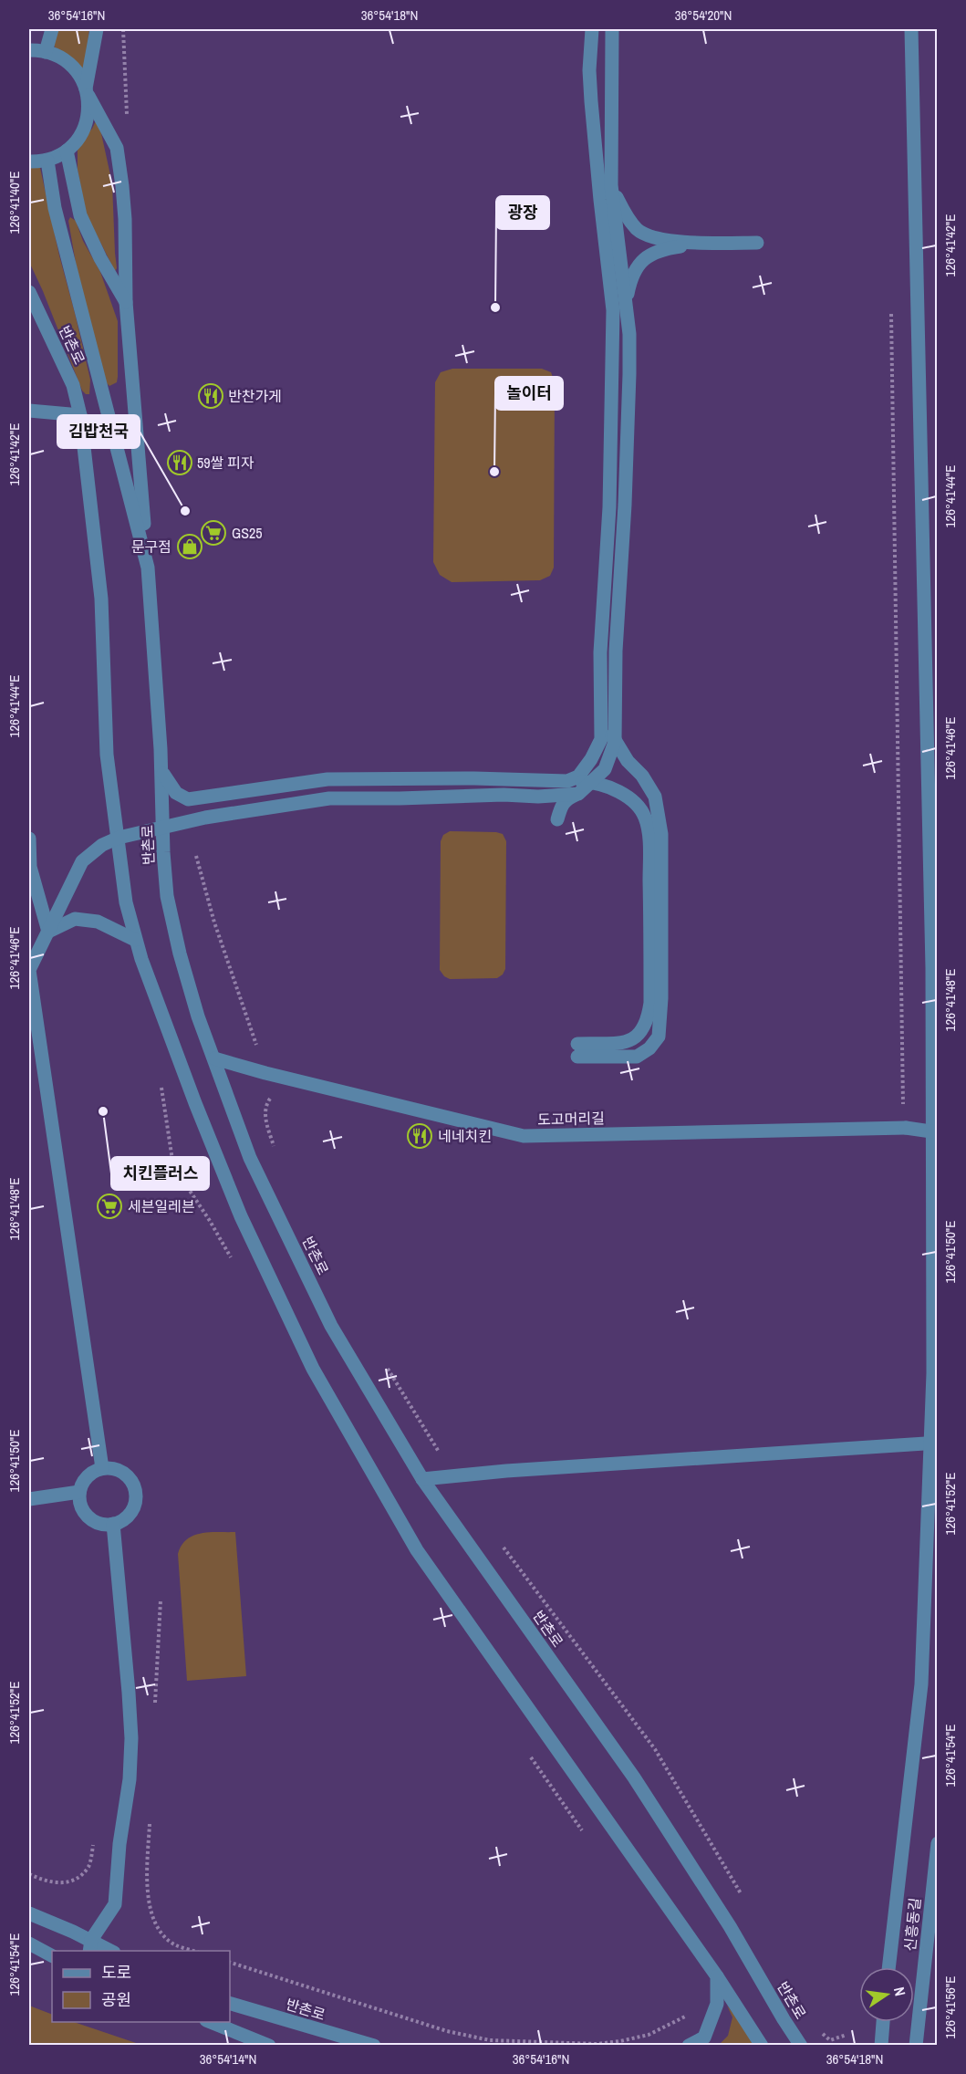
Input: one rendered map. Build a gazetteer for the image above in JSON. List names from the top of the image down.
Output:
{
  "streets": {
    "street": ["반촌로", "도고머리길", "신흥동길"]
  },
  "crossings": [
    ["반촌로", "도고머리길"]
  ],
  "places": {
    "other": [
      "광장",
      "놀이터",
      "김밥천국",
      "치킨플러스"
    ],
    "restaurant": ["반찬가게", "59쌀 피자", "네네치킨"],
    "supermarket": ["GS25", "세븐일레븐"],
    "shop": ["문구점"]
  },
  "legend": ["도로", "공원"],
  "north": "right",
  "coordinates": [
    "36°54'16\"N",
    "36°54'18\"N",
    "36°54'20\"N",
    "126°41'40\"E",
    "126°41'42\"E",
    "126°41'44\"E",
    "126°41'46\"E",
    "126°41'48\"E",
    "126°41'50\"E",
    "126°41'52\"E",
    "126°41'54\"E",
    "126°41'56\"E",
    "36°54'14\"N"
  ]
}
